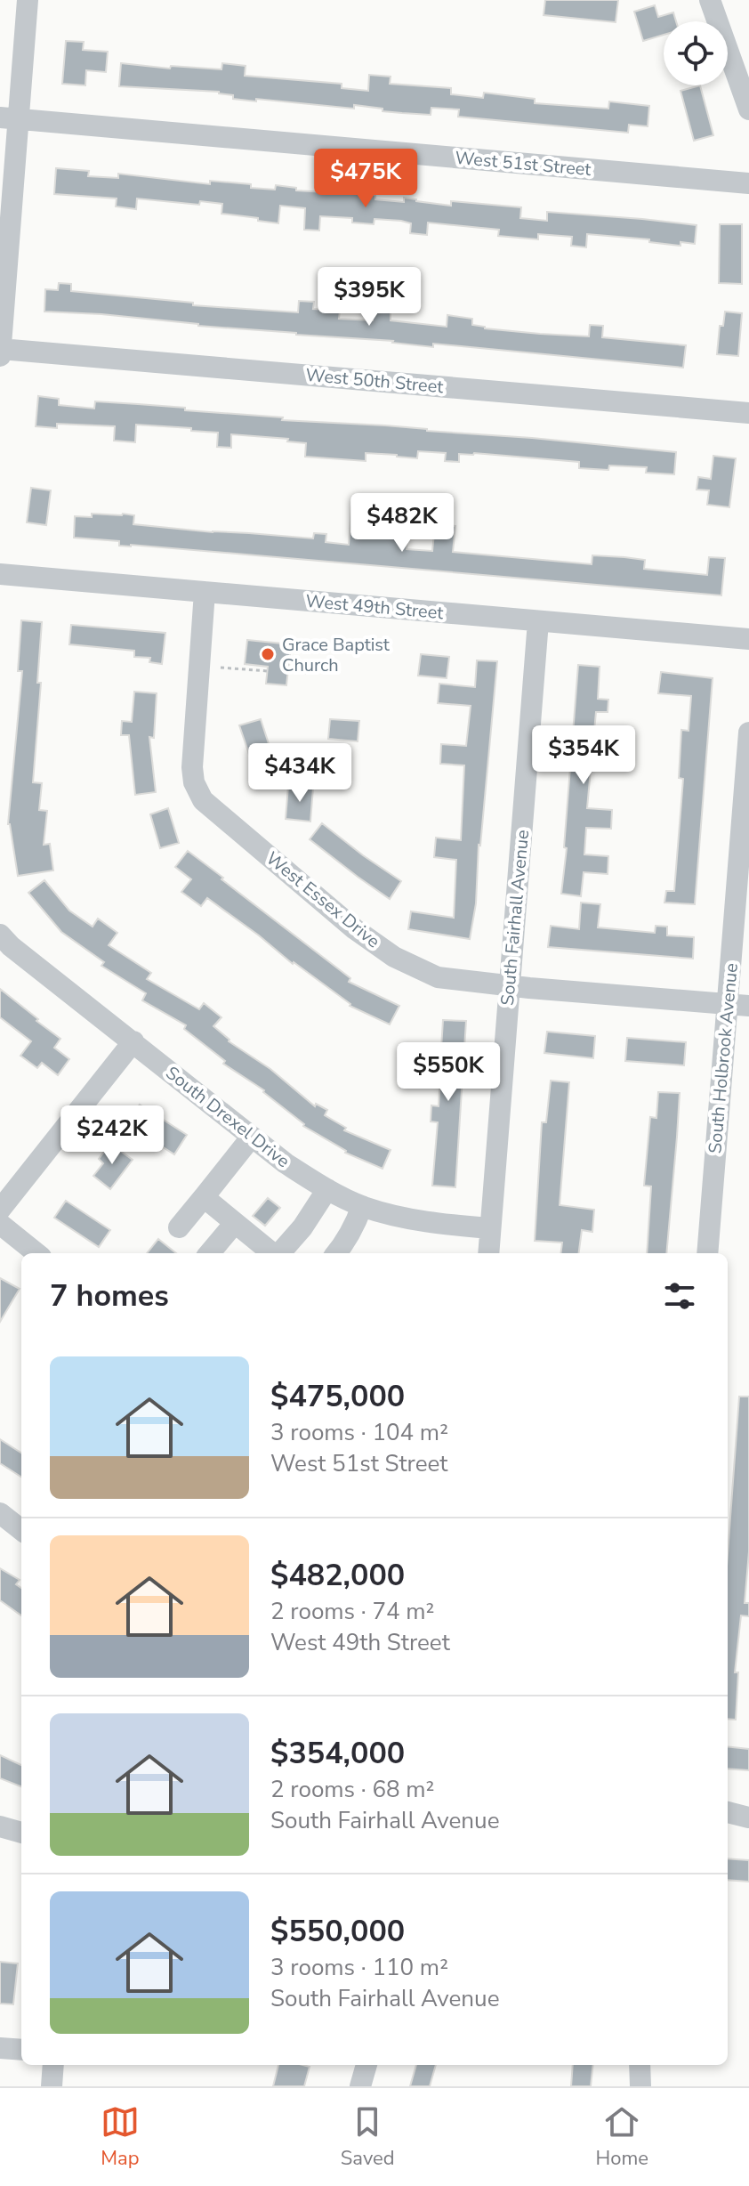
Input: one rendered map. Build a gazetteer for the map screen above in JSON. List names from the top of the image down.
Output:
{
  "streets": {
    "street": [
      "West 51st Street",
      "West 50th Street",
      "West 49th Street",
      "West Essex Drive",
      "South Fairhall Avenue",
      "South Holbrook Avenue",
      "South Drexel Drive"
    ]
  },
  "crossings": [
    ["West 49th Street", "West Essex Drive"],
    ["West 49th Street", "South Fairhall Avenue"],
    ["West Essex Drive", "South Fairhall Avenue"],
    ["West Essex Drive", "South Holbrook Avenue"],
    ["South Fairhall Avenue", "South Drexel Drive"]
  ],
  "places": ["Grace Baptist Church"],
  "page": {
    "price": [
      "$475K",
      "$395K",
      "$482K",
      "$354K",
      "$434K",
      "$550K",
      "$242K"
    ],
    "heading": "7 homes",
    "list": [
      {
        "name": "$475,000",
        "note": "3 rooms · 104 m² · West 51st Street"
      },
      {
        "name": "$482,000",
        "note": "2 rooms · 74 m² · West 49th Street"
      },
      {
        "name": "$354,000",
        "note": "2 rooms · 68 m² · South Fairhall Avenue"
      },
      {
        "name": "$550,000",
        "note": "3 rooms · 110 m² · South Fairhall Avenue"
      }
    ],
    "tabs": ["Map", "Saved", "Home"]
  }
}
